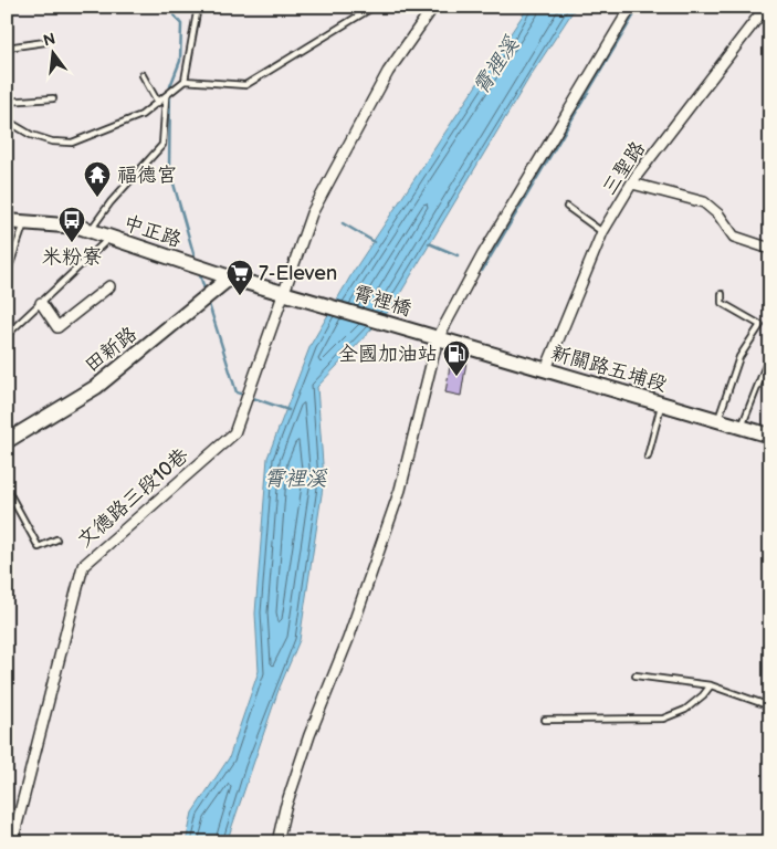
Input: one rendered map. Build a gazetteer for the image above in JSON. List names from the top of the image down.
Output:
{
  "streets": {
    "main road": [
      "中正路",
      "霄裡橋",
      "田新路",
      "新關路五埔段"
    ],
    "street": ["三聖路", "文德路三段10巷"]
  },
  "crossings": [
    ["三聖路", "新關路五埔段"],
    ["中正路", "霄裡橋"],
    ["中正路", "田新路"],
    ["中正路", "文德路三段10巷"],
    ["霄裡橋", "新關路五埔段"],
    ["霄裡橋", "文德路三段10巷"]
  ],
  "water": ["霄裡溪"],
  "places": {
    "temple": ["福德宮"],
    "bus stop": ["米粉寮"],
    "supermarket": ["7-Eleven"],
    "fuel station": ["全國加油站"]
  },
  "north": "top"
}
